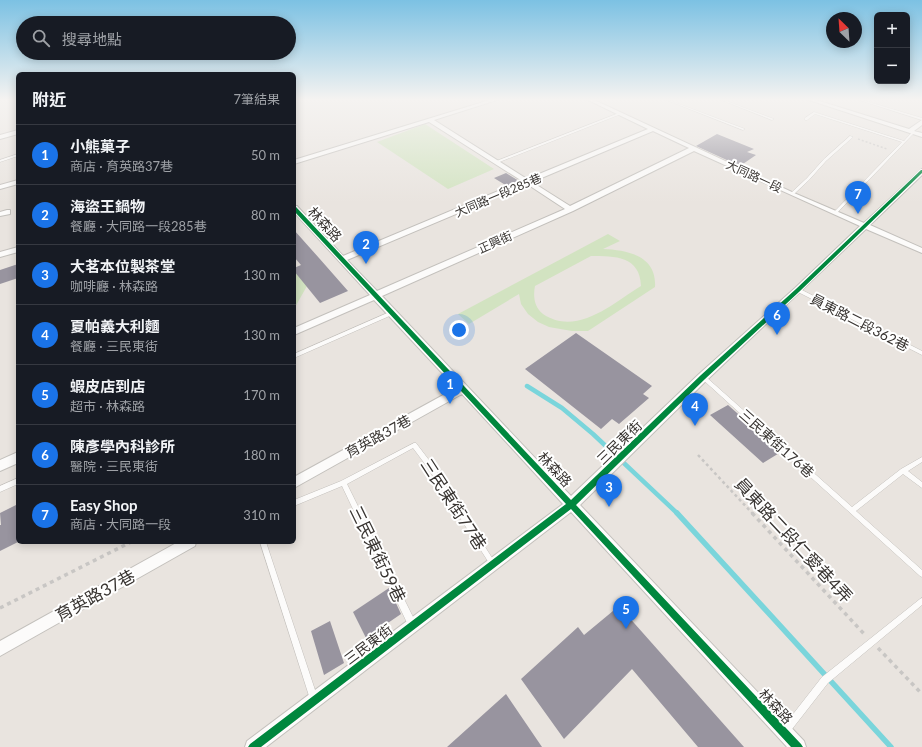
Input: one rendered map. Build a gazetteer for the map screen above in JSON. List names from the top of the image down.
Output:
{
  "streets": {
    "street": [
      "大同路一段",
      "大同路一段285巷",
      "林森路",
      "正興街",
      "育英路37巷",
      "三民東街"
    ],
    "lane": [
      "員東路二段362巷",
      "三民東街176巷",
      "三民東街77巷",
      "三民東街59巷"
    ],
    "path": ["員東路二段仁愛巷4弄"]
  },
  "crossings": [
    ["大同路一段", "正興街"],
    ["大同路一段", "三民東街"],
    ["大同路一段285巷", "林森路"],
    ["林森路", "正興街"],
    ["林森路", "育英路37巷"],
    ["林森路", "三民東街"],
    ["員東路二段362巷", "三民東街"],
    ["三民東街", "三民東街176巷"],
    ["三民東街", "三民東街77巷"],
    ["三民東街", "三民東街59巷"],
    ["三民東街77巷", "三民東街59巷"]
  ],
  "north": "top left",
  "page": {
    "map_buttons": ["+", "−"],
    "search": "搜尋地點",
    "heading": ["附近", "7筆結果"],
    "list": [
      {
        "mark": "1",
        "name": "小熊菓子",
        "note": "商店 · 育英路37巷",
        "value": "50 m"
      },
      {
        "mark": "2",
        "name": "海盜王鍋物",
        "note": "餐廳 · 大同路一段285巷",
        "value": "80 m"
      },
      {
        "mark": "3",
        "name": "大茗本位製茶堂",
        "note": "咖啡廳 · 林森路",
        "value": "130 m"
      },
      {
        "mark": "4",
        "name": "夏帕義大利麵",
        "note": "餐廳 · 三民東街",
        "value": "130 m"
      },
      {
        "mark": "5",
        "name": "蝦皮店到店",
        "note": "超市 · 林森路",
        "value": "170 m"
      },
      {
        "mark": "6",
        "name": "陳彥學內科診所",
        "note": "醫院 · 三民東街",
        "value": "180 m"
      },
      {
        "mark": "7",
        "name": "Easy Shop",
        "note": "商店 · 大同路一段",
        "value": "310 m"
      }
    ],
    "pins": [
      "7",
      "2",
      "6",
      "1",
      "4",
      "3",
      "5"
    ]
  }
}
